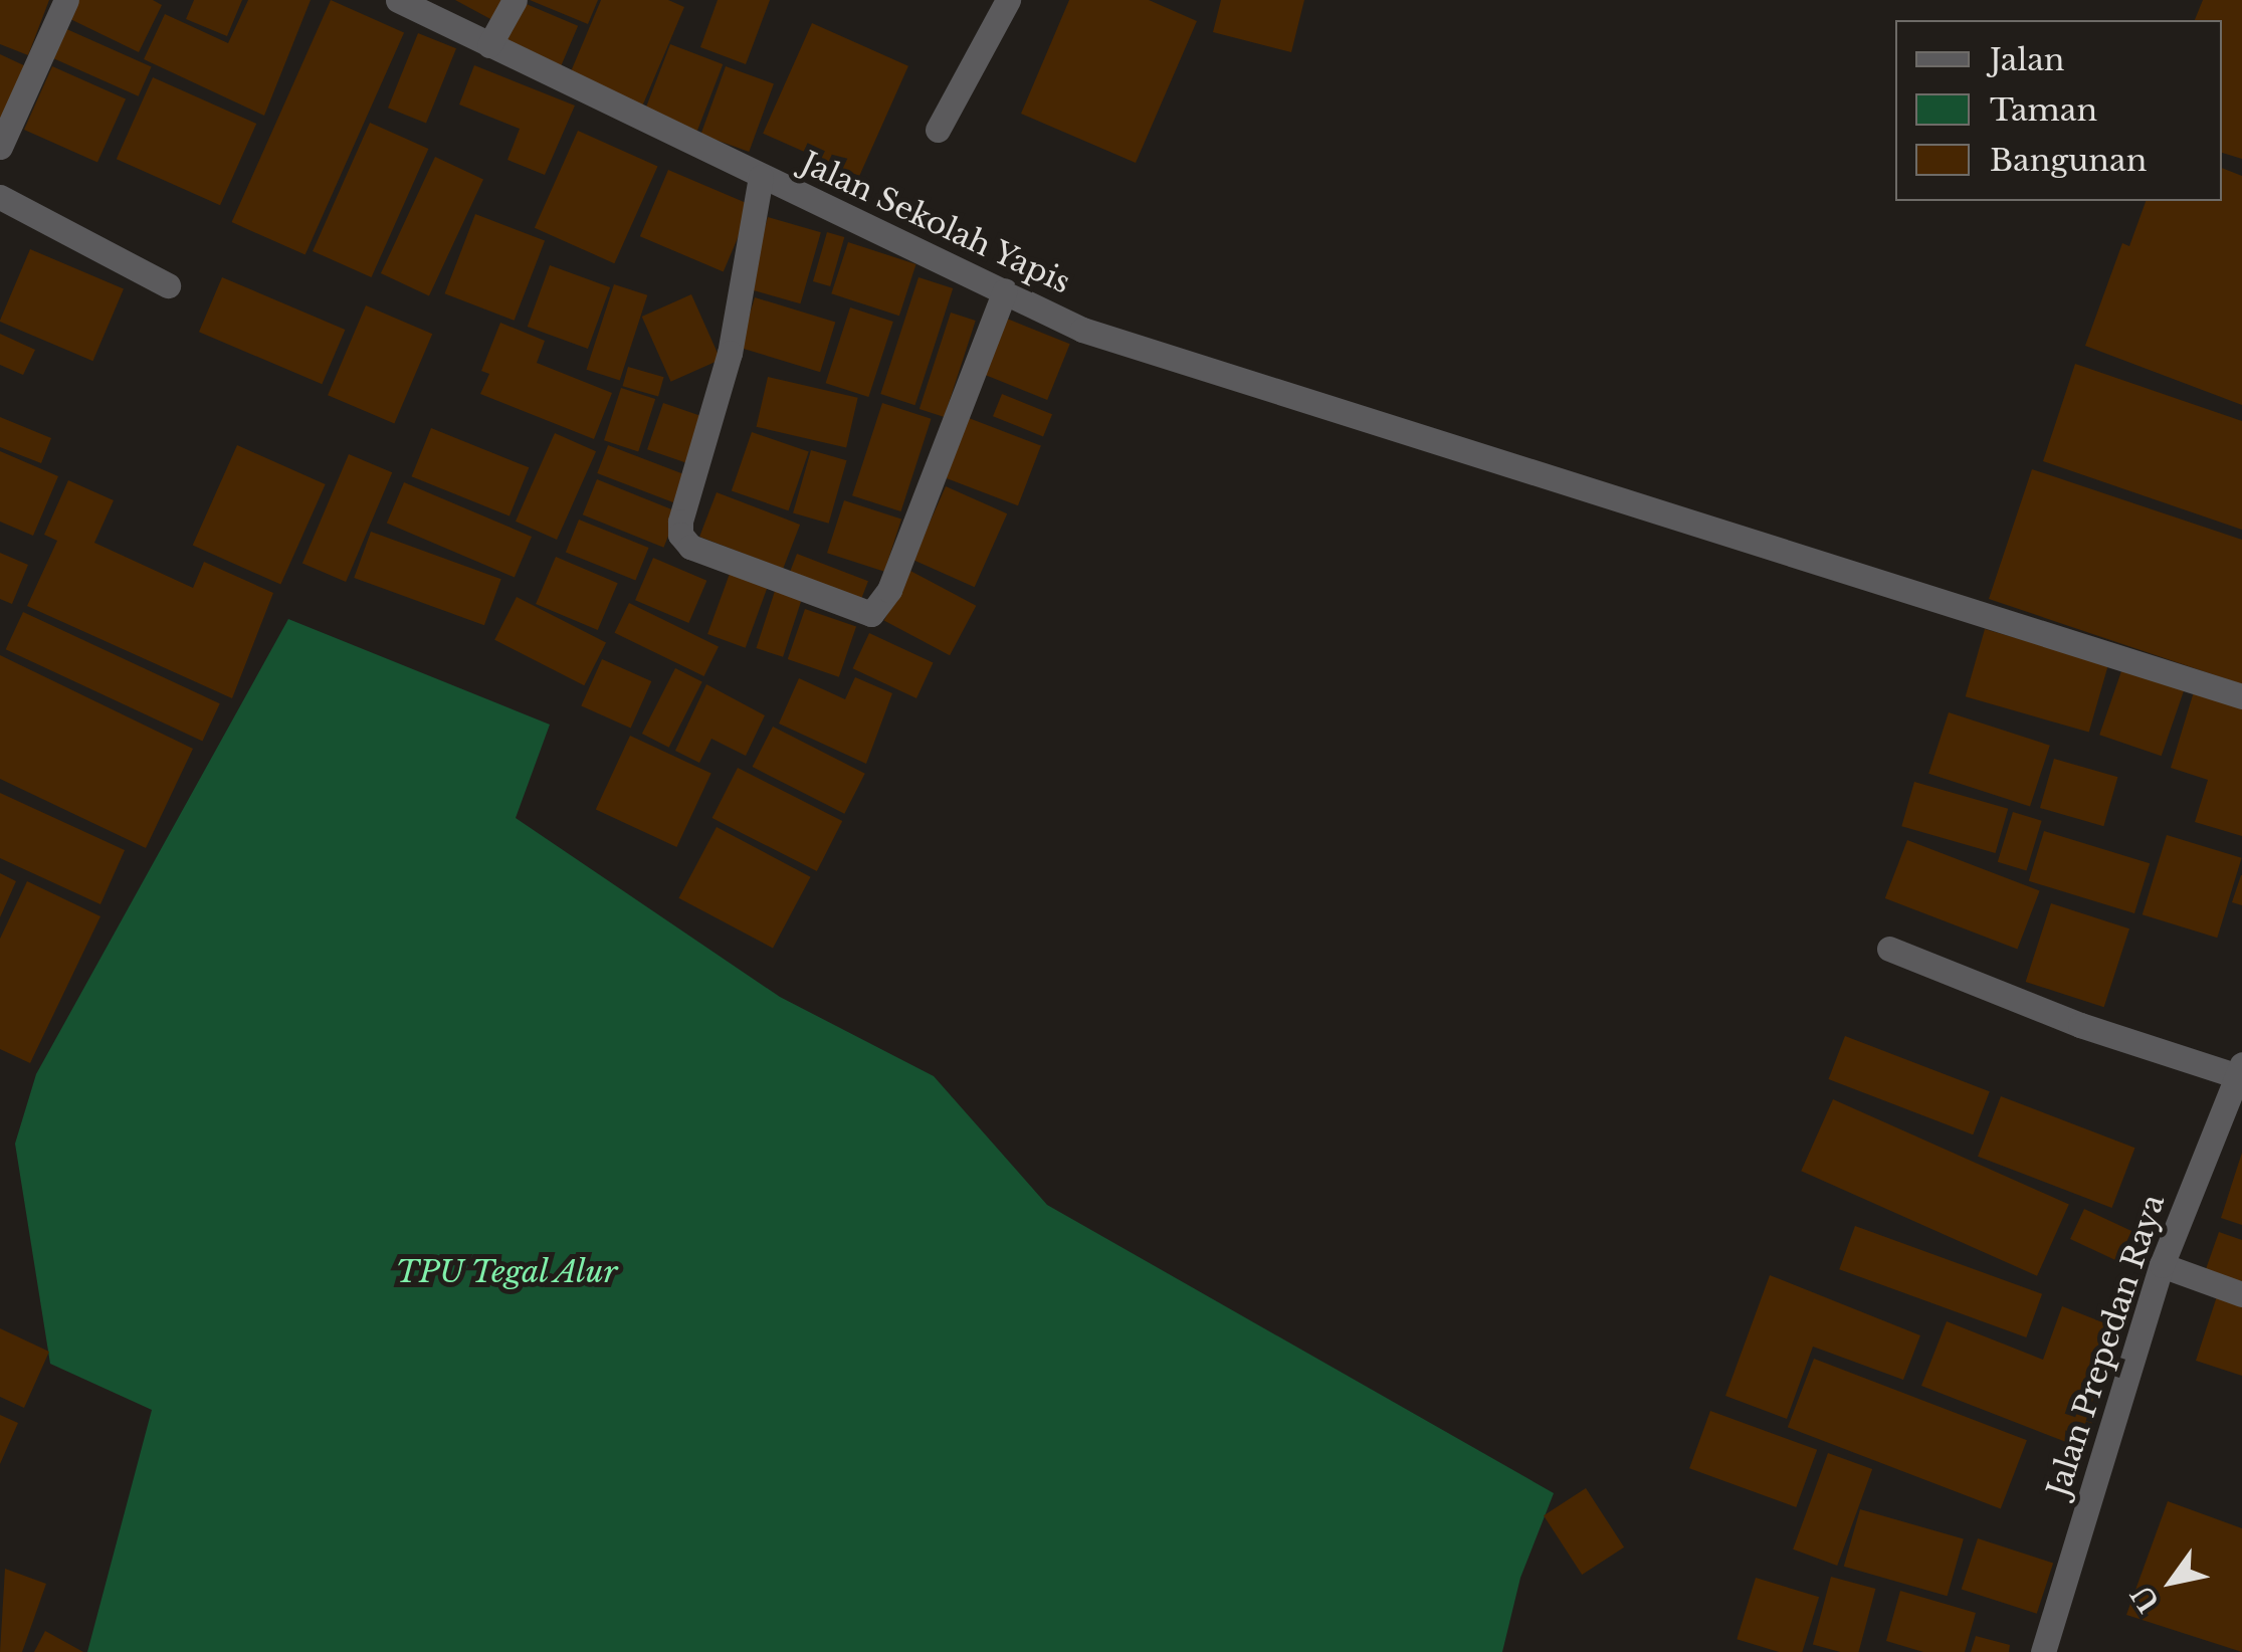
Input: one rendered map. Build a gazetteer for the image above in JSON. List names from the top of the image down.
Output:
{
  "streets": {
    "street": ["Jalan Sekolah Yapis", "Jalan Prepedan Raya"]
  },
  "parks": ["TPU Tegal Alur"],
  "legend": ["Jalan", "Taman", "Bangunan"],
  "north": "bottom left"
}
